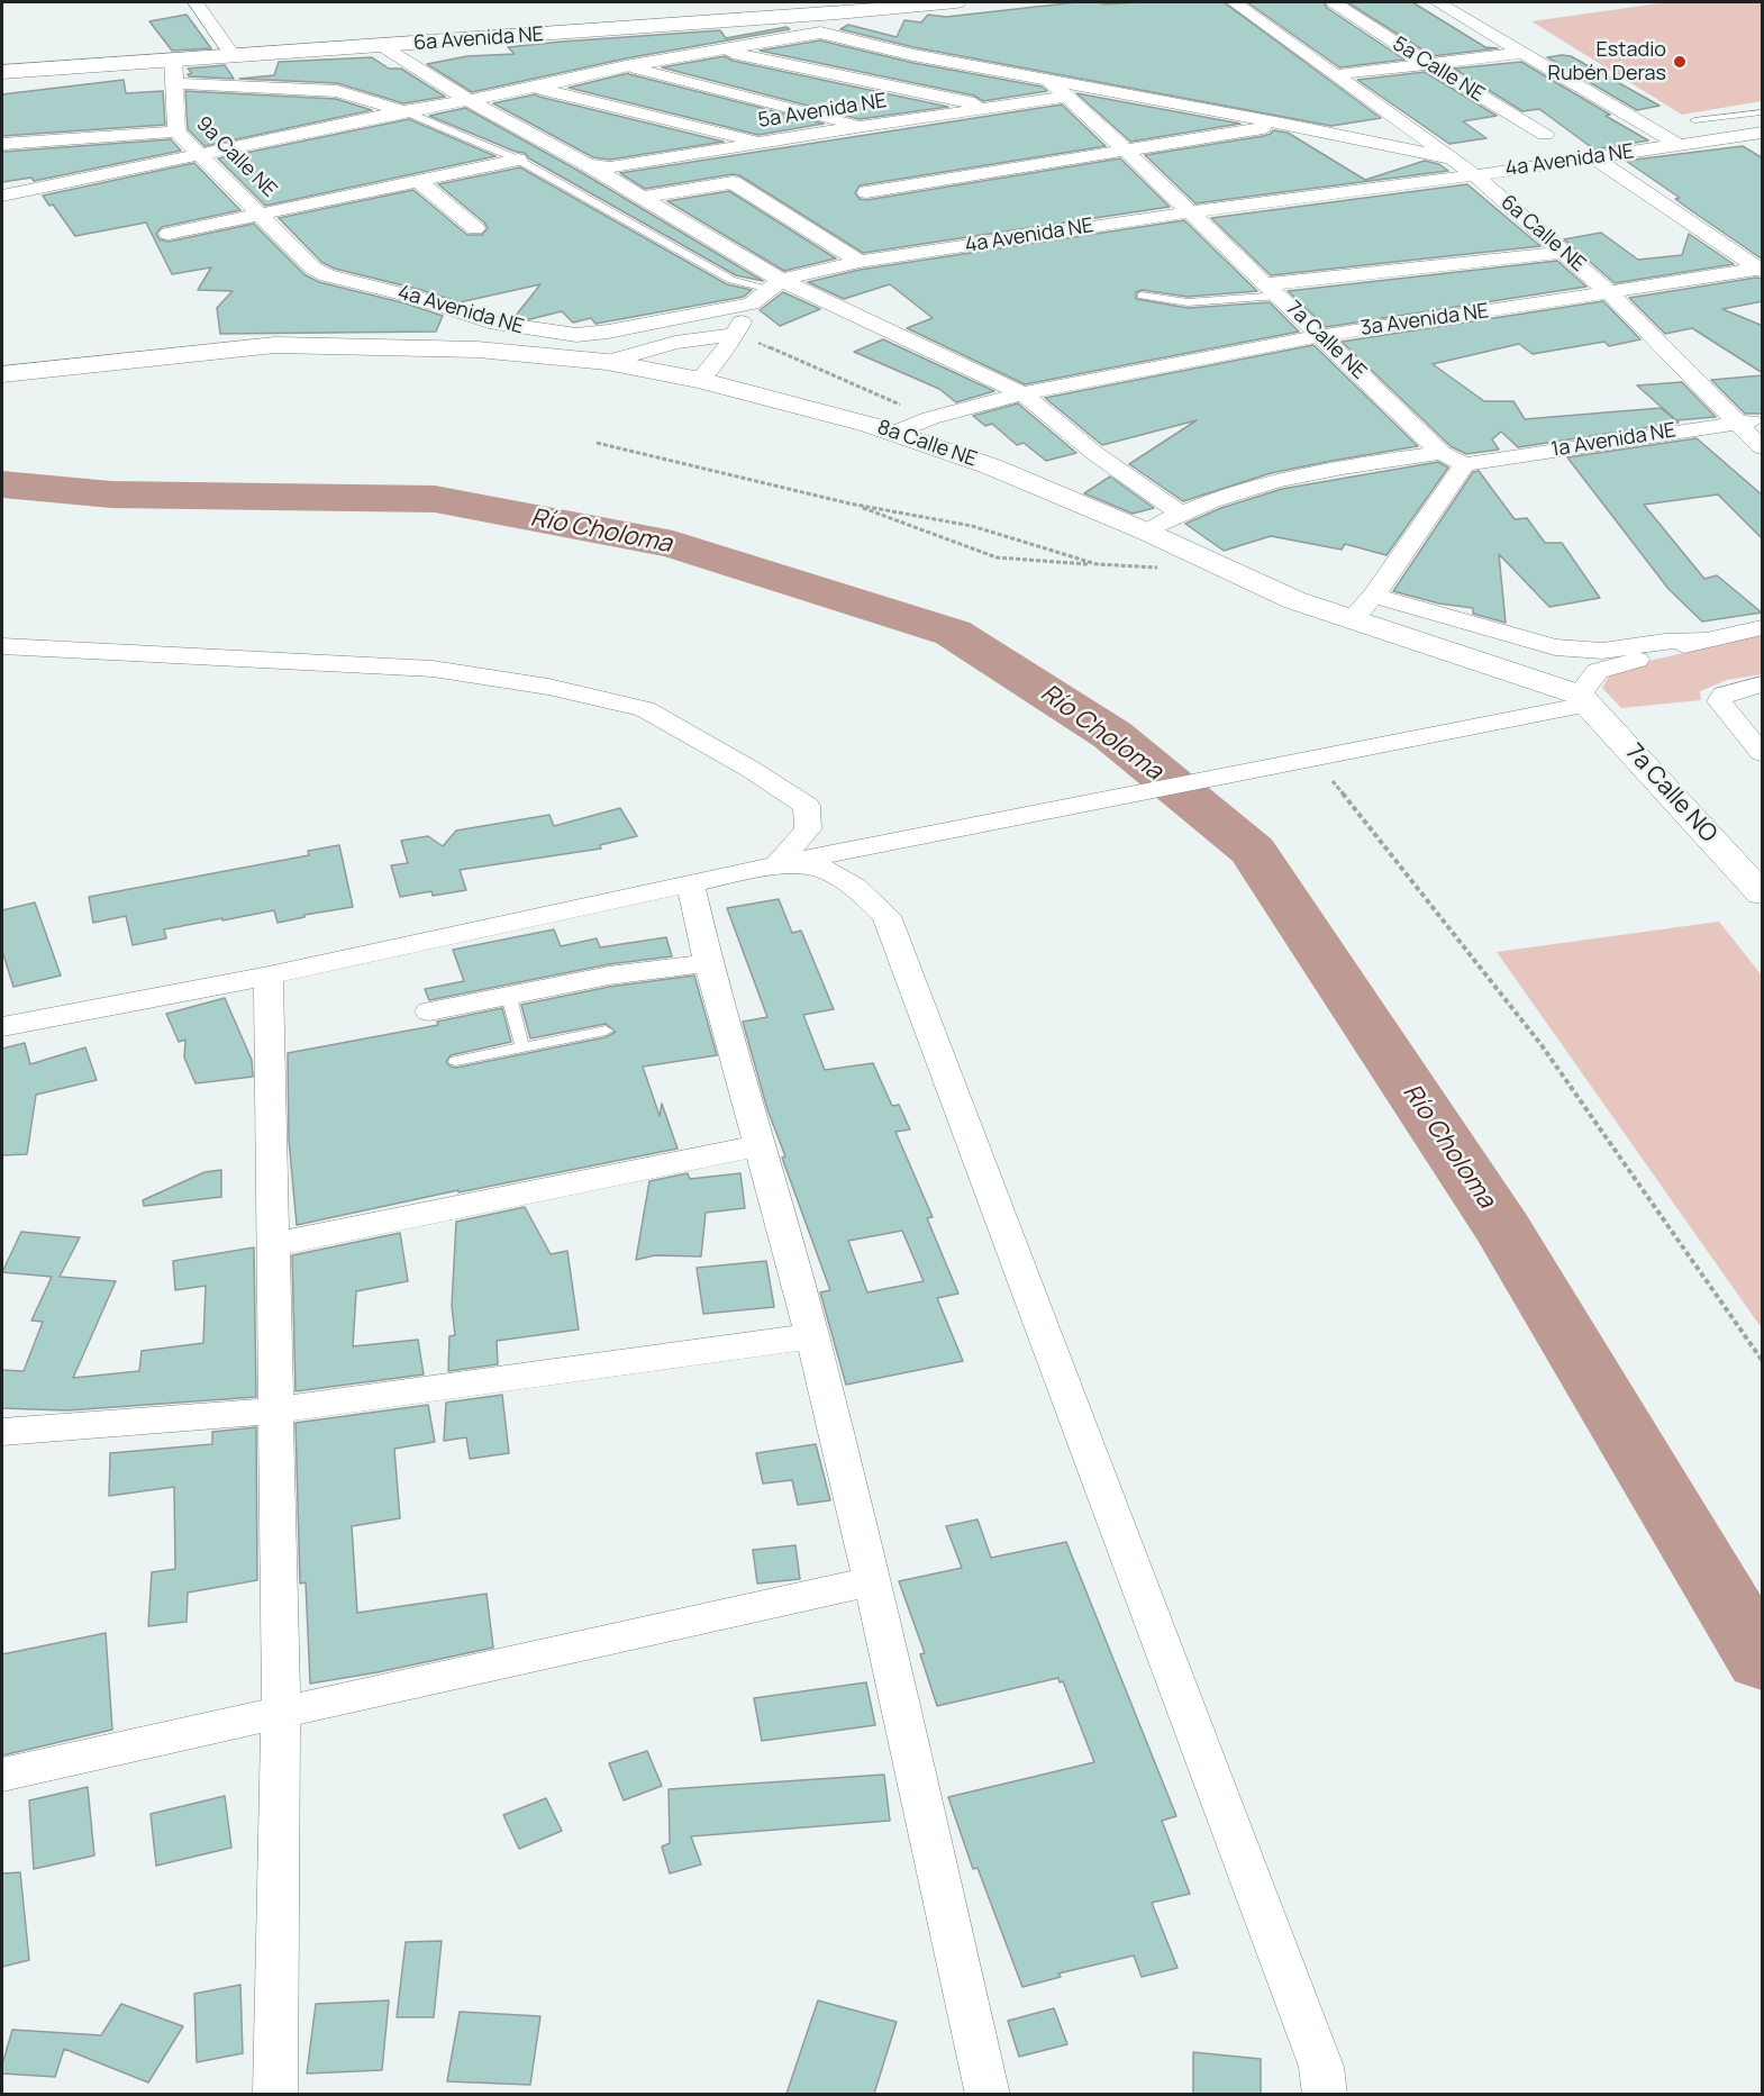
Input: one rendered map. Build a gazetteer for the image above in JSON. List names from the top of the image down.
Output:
{
  "streets": {
    "street": [
      "6a Avenida NE",
      "5a Calle NE",
      "5a Avenida NE",
      "9a Calle NE",
      "4a Avenida NE",
      "6a Calle NE",
      "3a Avenida NE",
      "7a Calle NE",
      "1a Avenida NE",
      "8a Calle NE",
      "7a Calle NO"
    ]
  },
  "crossings": [
    ["6a Avenida NE", "9a Calle NE"],
    ["5a Avenida NE", "7a Calle NE"],
    ["9a Calle NE", "4a Avenida NE"],
    ["4a Avenida NE", "6a Calle NE"],
    ["4a Avenida NE", "7a Calle NE"],
    ["6a Calle NE", "3a Avenida NE"],
    ["6a Calle NE", "1a Avenida NE"],
    ["3a Avenida NE", "7a Calle NE"],
    ["3a Avenida NE", "8a Calle NE"],
    ["7a Calle NE", "1a Avenida NE"]
  ],
  "water": ["Río Choloma"],
  "places": ["Estadio Rubén Deras"]
}
